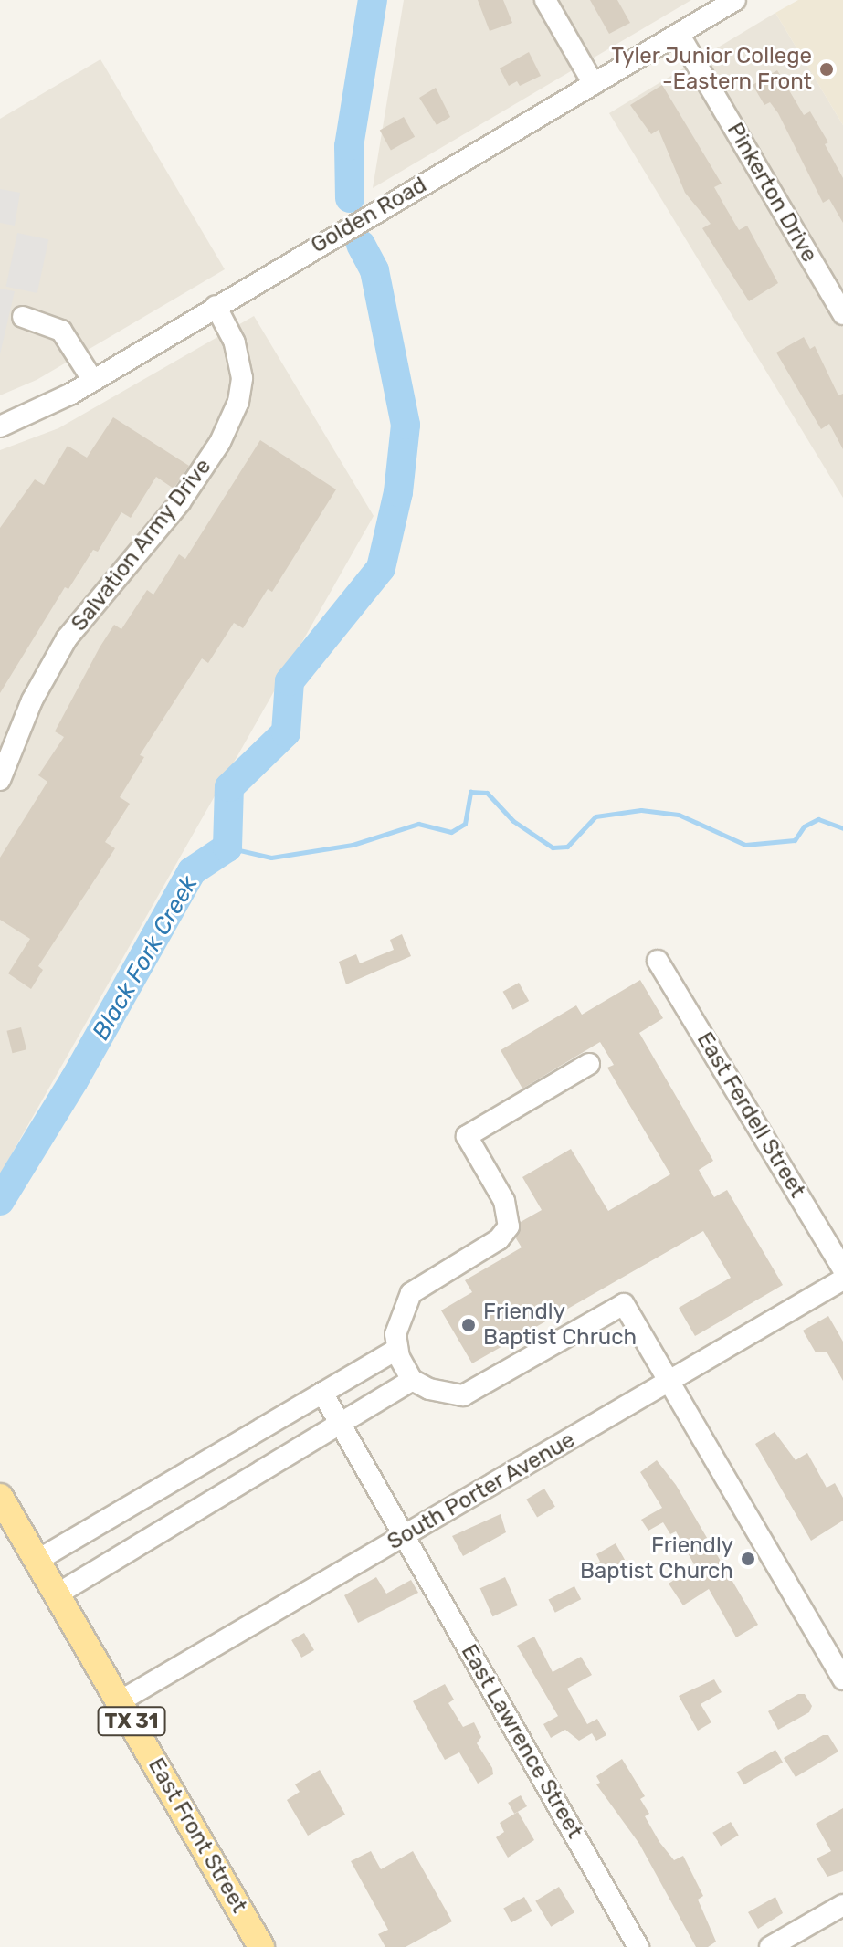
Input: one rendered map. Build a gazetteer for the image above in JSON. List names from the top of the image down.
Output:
{
  "streets": {
    "main road": ["TX 31", "East Front Street"],
    "street": [
      "Pinkerton Drive",
      "Golden Road",
      "Salvation Army Drive",
      "East Ferdell Street",
      "South Porter Avenue",
      "East Lawrence Street"
    ]
  },
  "crossings": [
    ["Pinkerton Drive", "Golden Road"],
    ["Golden Road", "Salvation Army Drive"],
    ["South Porter Avenue", "East Lawrence Street"],
    ["South Porter Avenue", "East Front Street"]
  ],
  "water": ["Black Fork Creek"],
  "places": ["Tyler Junior College -Eastern Front", "Friendly Baptist Chruch", "Friendly Baptist Church"]
}
